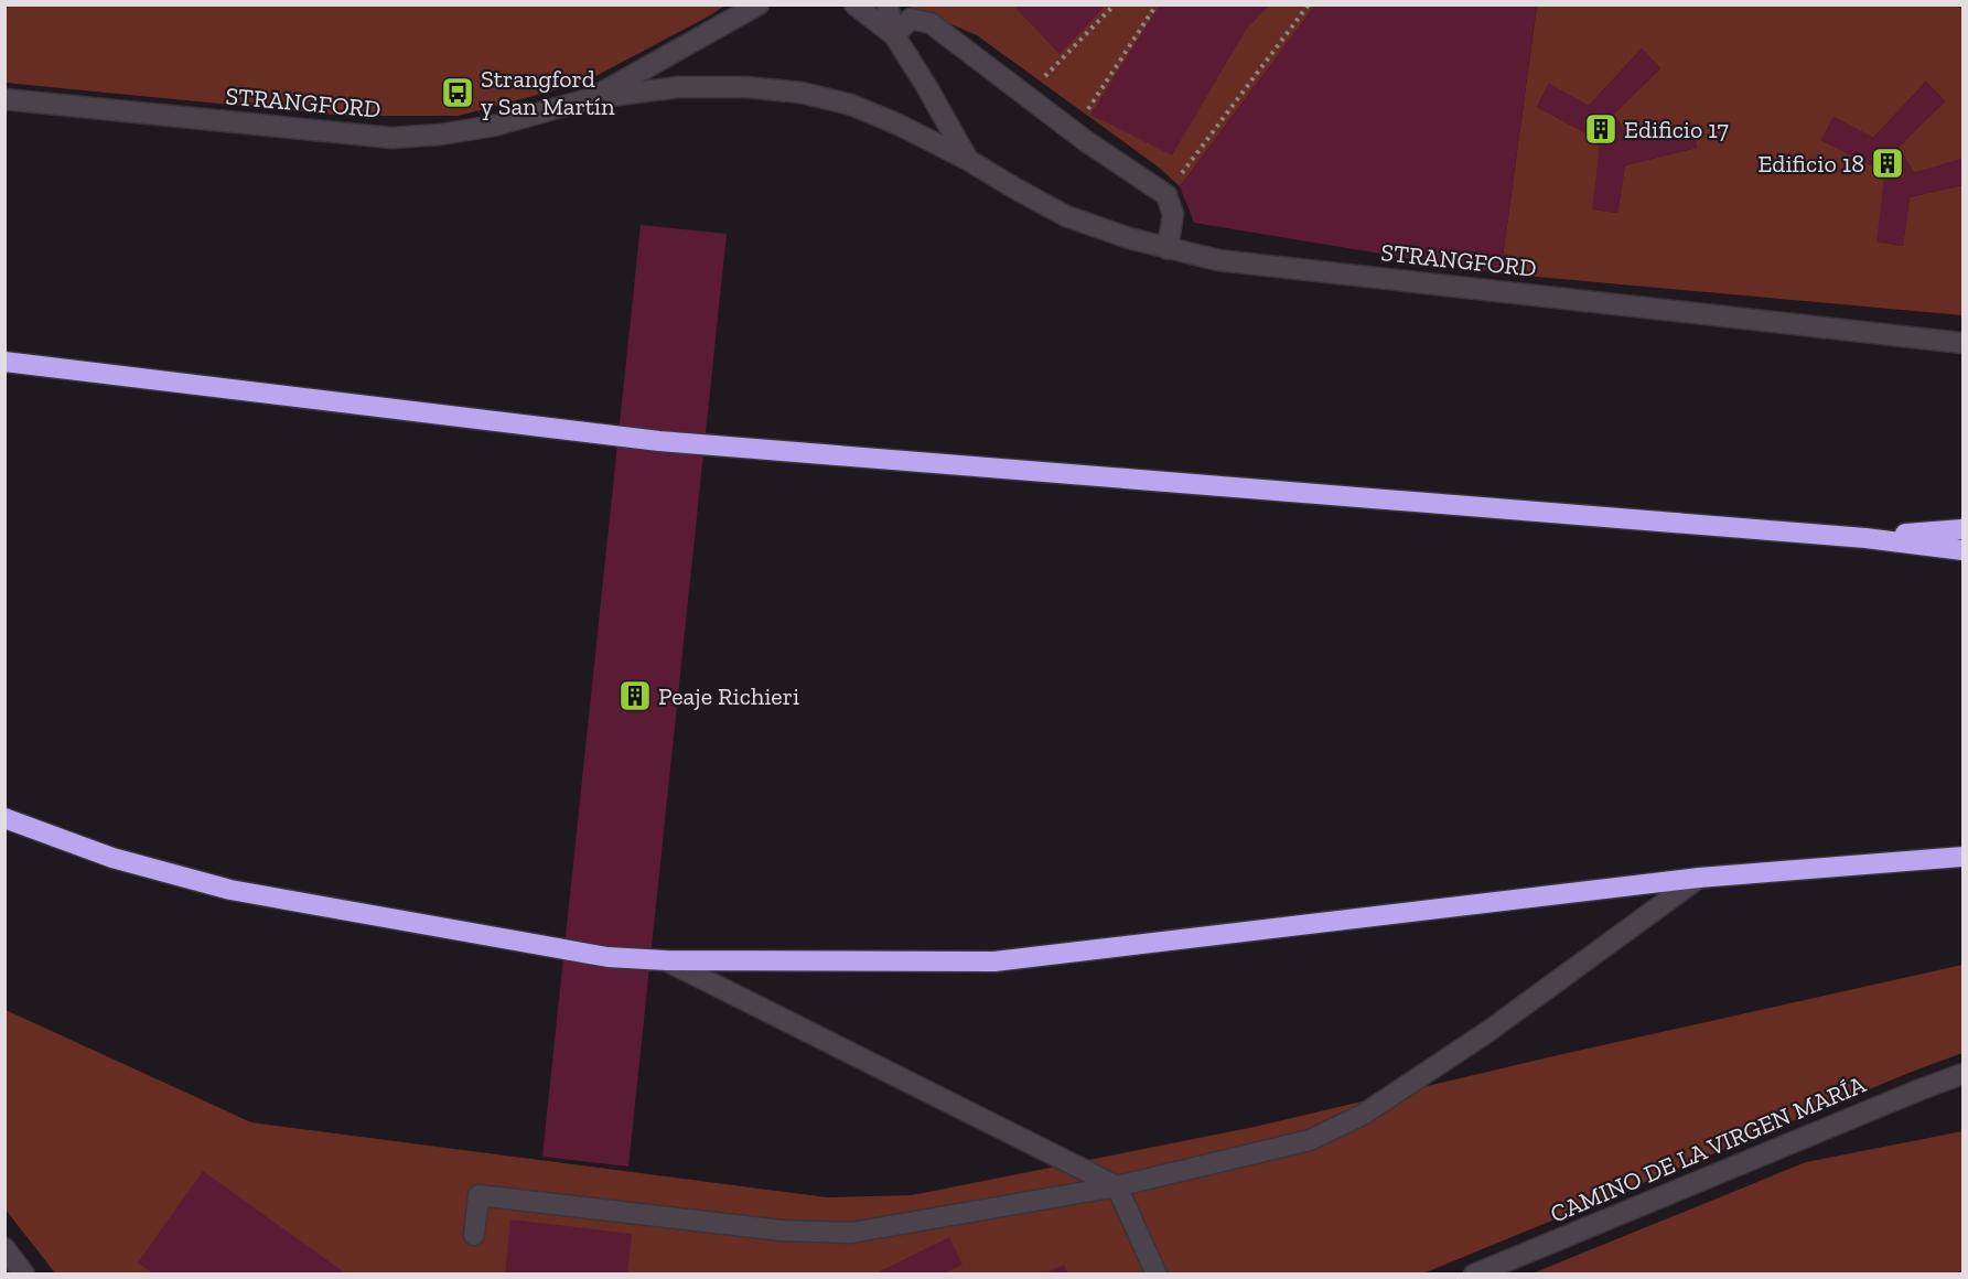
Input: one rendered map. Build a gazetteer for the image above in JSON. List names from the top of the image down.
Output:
{
  "streets": {
    "street": ["STRANGFORD", "CAMINO DE LA VIRGEN MARÍA"]
  },
  "places": {
    "bus stop": ["Strangford y San Martín"],
    "building": ["Edificio 17", "Edificio 18", "Peaje Richieri"]
  }
}
